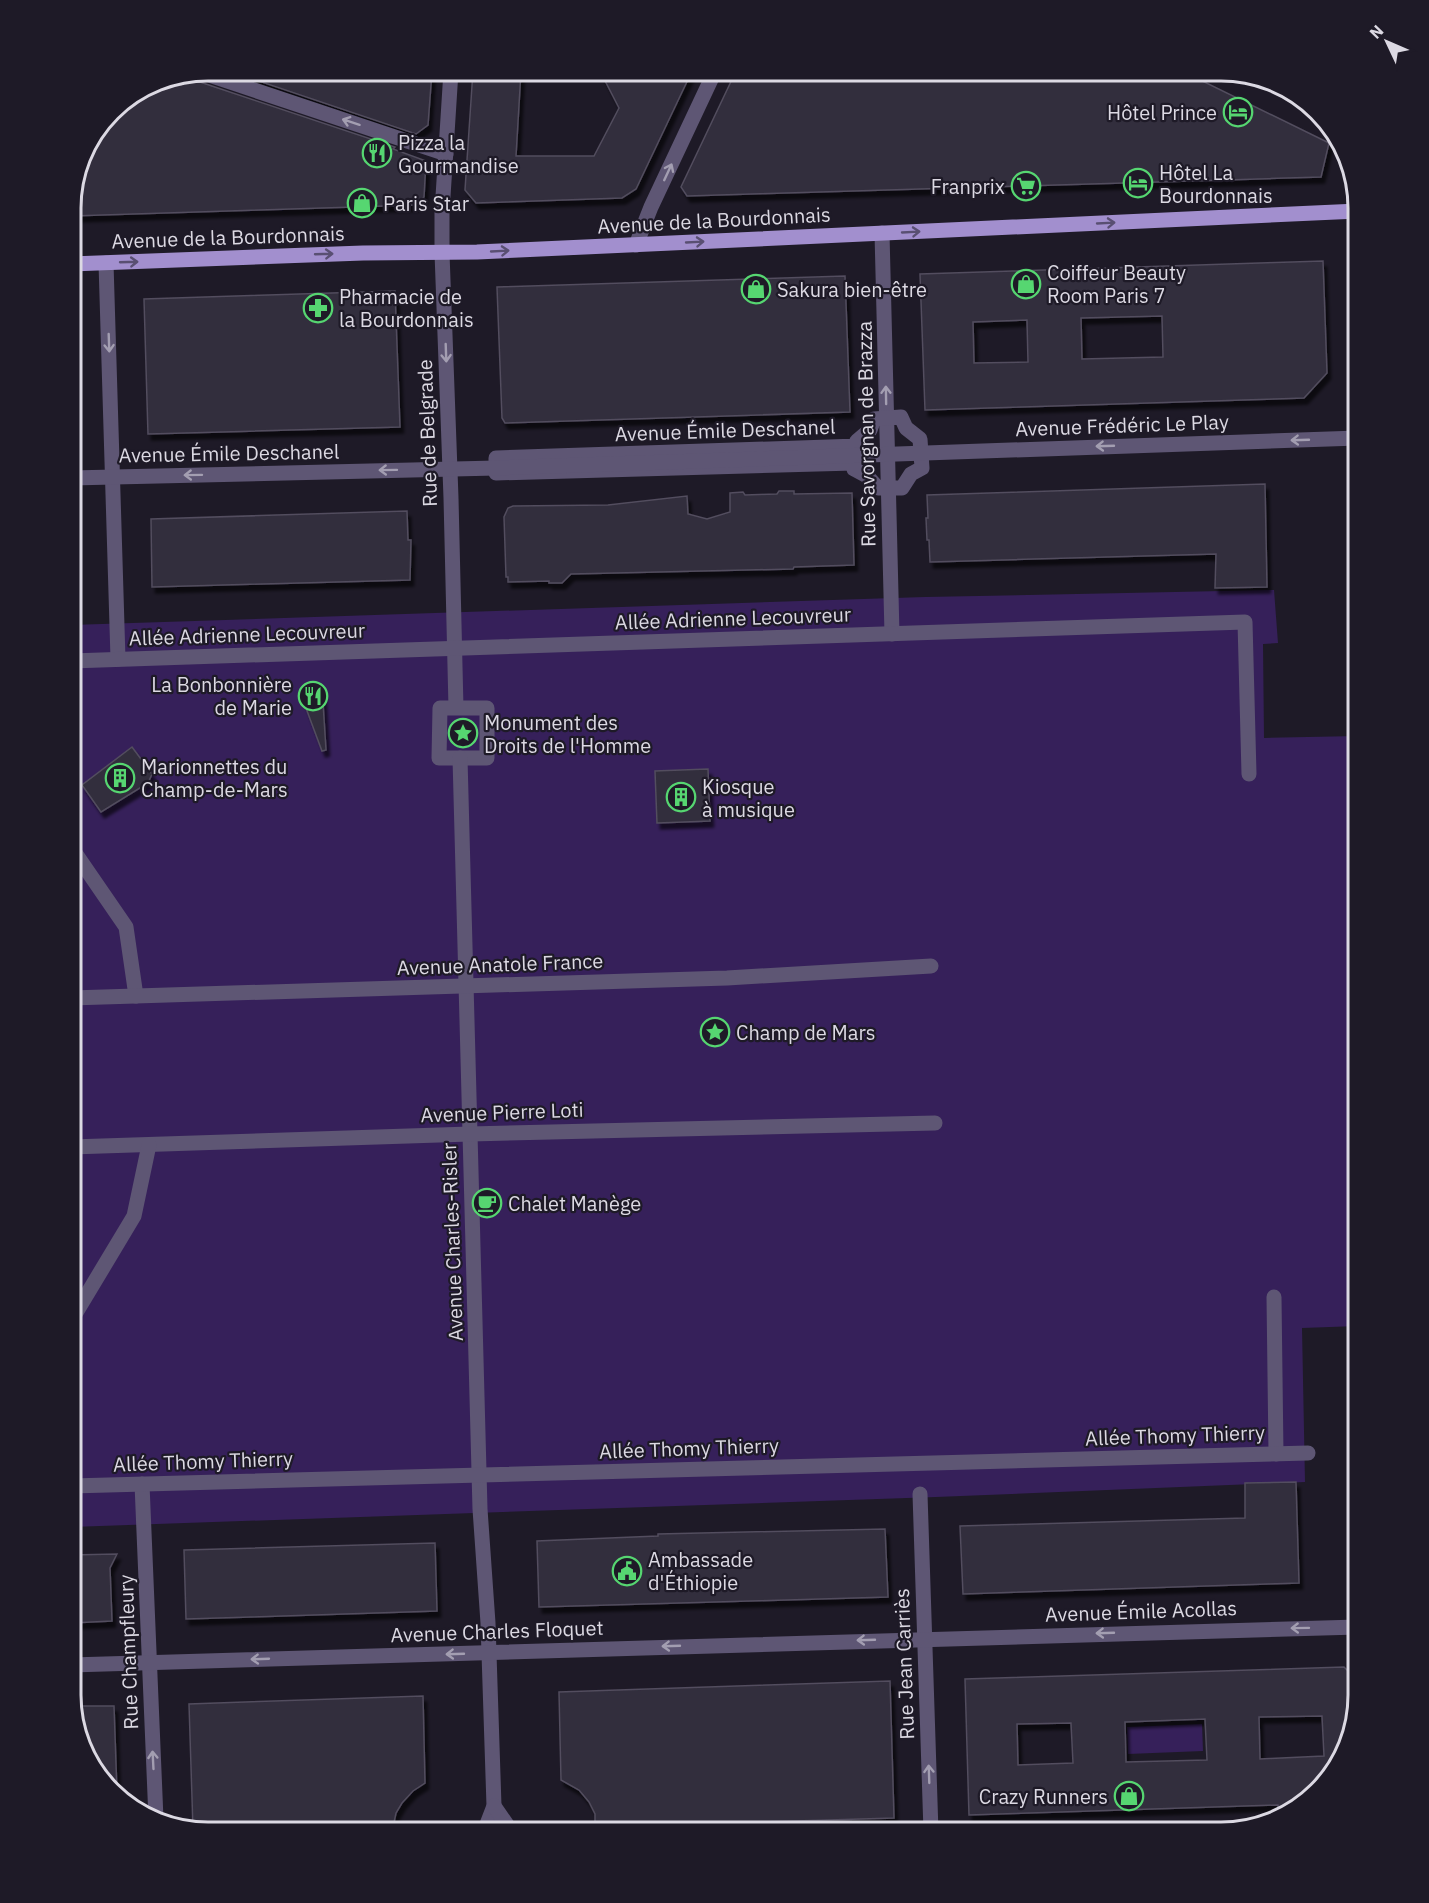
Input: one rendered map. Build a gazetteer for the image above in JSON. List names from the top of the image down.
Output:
{
  "streets": {
    "main road": ["Avenue de la Bourdonnais"],
    "street": [
      "Avenue Frédéric Le Play",
      "Avenue Émile Deschanel",
      "Rue de Belgrade",
      "Rue Savorgnan de Brazza",
      "Allée Adrienne Lecouvreur",
      "Avenue Anatole France",
      "Avenue Pierre Loti",
      "Avenue Charles-Risler",
      "Allée Thomy Thierry",
      "Avenue Émile Acollas",
      "Avenue Charles Floquet",
      "Rue Champfleury",
      "Rue Jean Carriès"
    ]
  },
  "crossings": [
    ["Avenue de la Bourdonnais", "Rue de Belgrade"],
    ["Avenue de la Bourdonnais", "Rue Savorgnan de Brazza"],
    ["Avenue Frédéric Le Play", "Avenue Émile Deschanel"],
    ["Avenue Frédéric Le Play", "Rue Savorgnan de Brazza"],
    ["Avenue Émile Deschanel", "Rue de Belgrade"],
    ["Avenue Émile Deschanel", "Rue Savorgnan de Brazza"],
    ["Rue de Belgrade", "Allée Adrienne Lecouvreur"],
    ["Rue Savorgnan de Brazza", "Allée Adrienne Lecouvreur"],
    ["Avenue Anatole France", "Avenue Charles-Risler"],
    ["Avenue Pierre Loti", "Avenue Charles-Risler"],
    ["Avenue Charles-Risler", "Allée Thomy Thierry"],
    ["Avenue Charles-Risler", "Avenue Charles Floquet"],
    ["Allée Thomy Thierry", "Rue Champfleury"],
    ["Avenue Émile Acollas", "Avenue Charles Floquet"],
    ["Avenue Émile Acollas", "Rue Jean Carriès"],
    ["Avenue Charles Floquet", "Rue Champfleury"],
    ["Avenue Charles Floquet", "Rue Jean Carriès"]
  ],
  "one_way": [
    "Avenue de la Bourdonnais",
    "Avenue Frédéric Le Play",
    "Rue de Belgrade",
    "Rue Savorgnan de Brazza",
    "Avenue Émile Acollas",
    "Avenue Charles Floquet",
    "Rue Champfleury",
    "Rue Jean Carriès"
  ],
  "places": {
    "hotel": ["Hôtel Prince", "Hôtel La Bourdonnais"],
    "restaurant": ["Pizza la Gourmandise", "La Bonbonnière de Marie"],
    "supermarket": ["Franprix"],
    "shop": [
      "Paris Star",
      "Coiffeur Beauty Room Paris 7",
      "Sakura bien-être",
      "Crazy Runners"
    ],
    "pharmacy": ["Pharmacie de la Bourdonnais"],
    "place": ["Monument des Droits de l'Homme", "Champ de Mars"],
    "building": ["Marionnettes du Champ-de-Mars", "Kiosque à musique"],
    "cafe": ["Chalet Manège"],
    "public building": ["Ambassade d'Éthiopie"]
  },
  "north": "top left"
}
